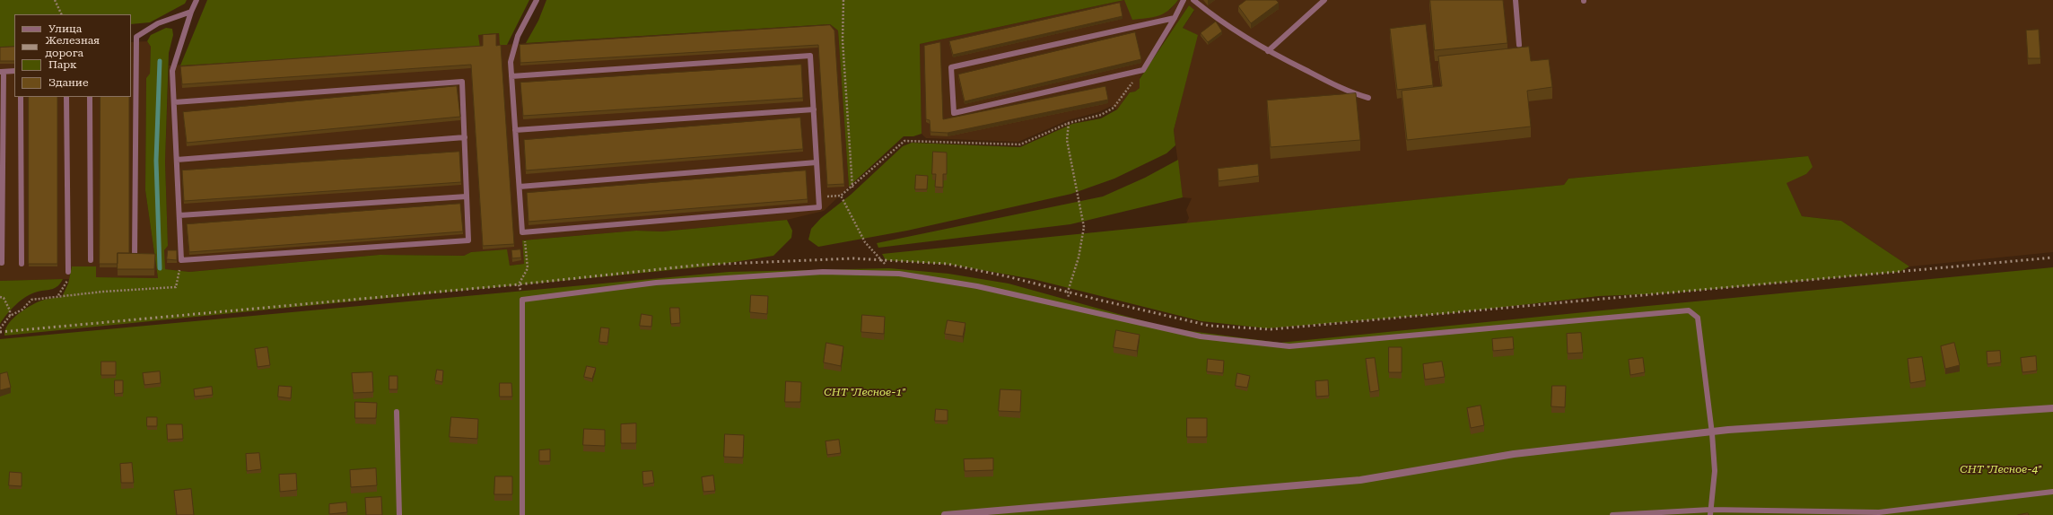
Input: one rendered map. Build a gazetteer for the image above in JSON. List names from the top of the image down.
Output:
{
  "parks": ["СНТ \"Лесное-1\"", "СНТ \"Лесное-4\""],
  "legend": [
    "Улица",
    "Железная дорога",
    "Парк",
    "Здание"
  ]
}
